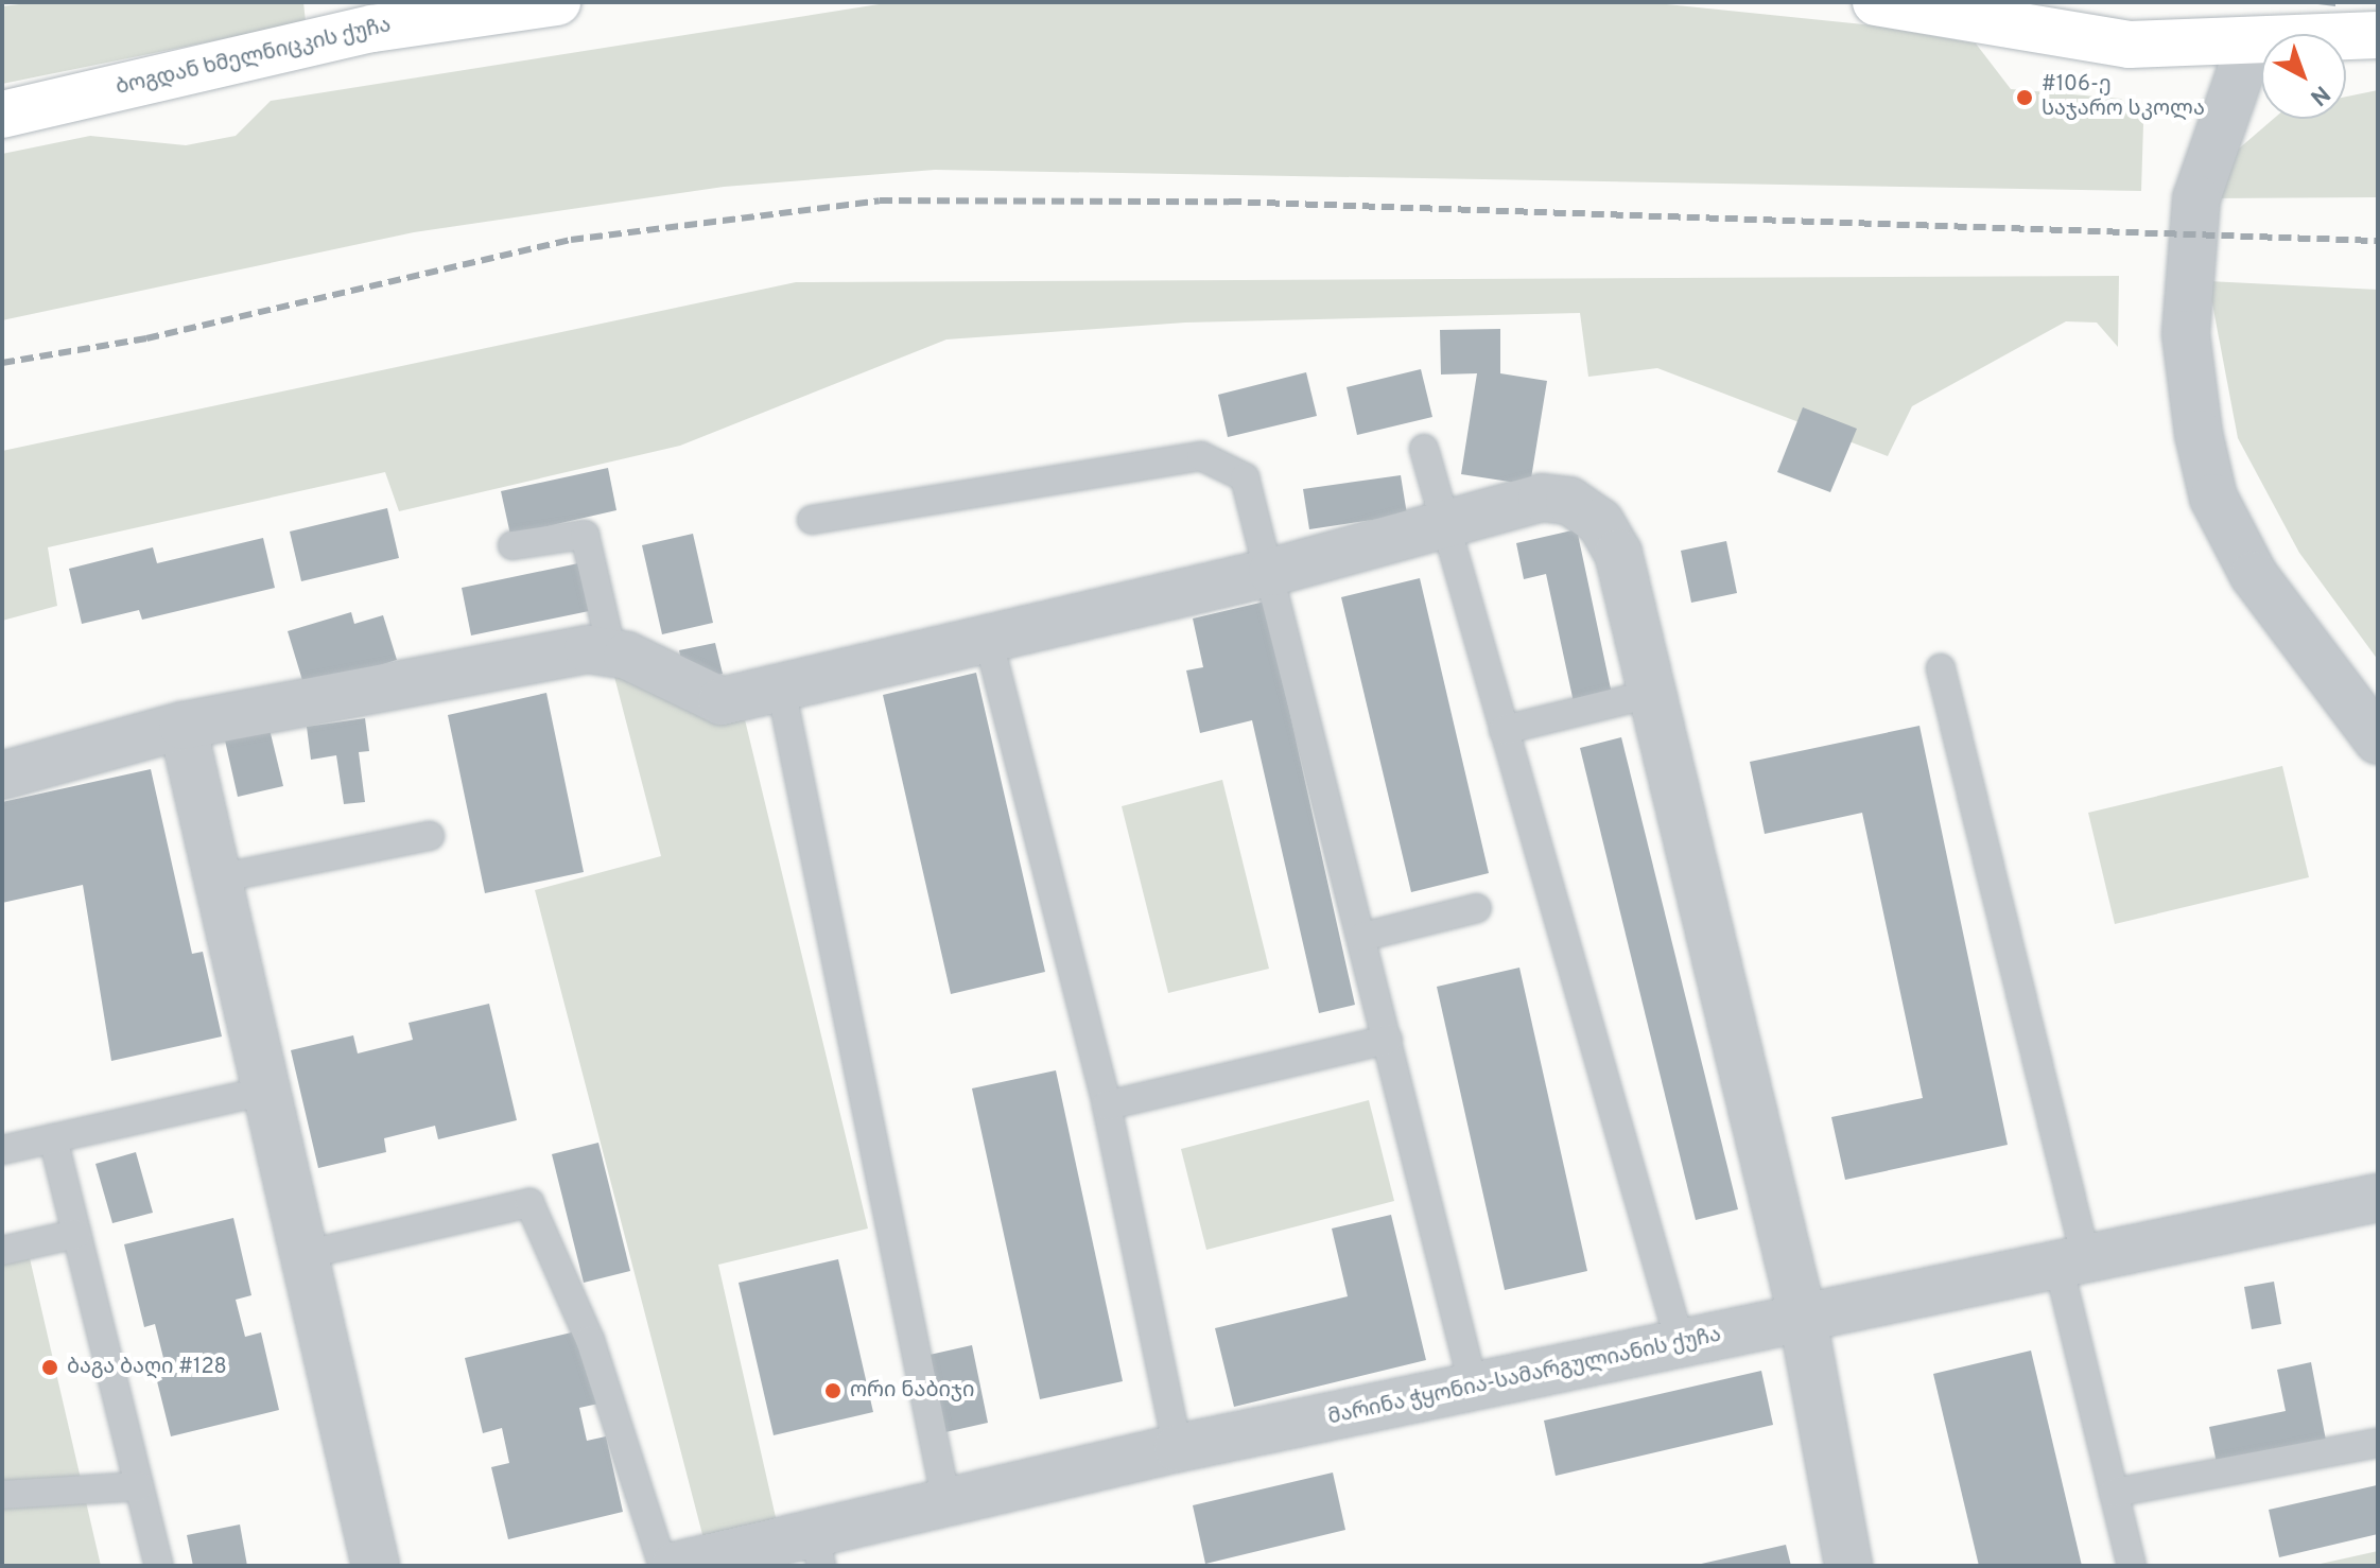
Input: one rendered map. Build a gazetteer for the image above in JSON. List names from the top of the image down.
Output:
{
  "streets": {
    "main road": ["ბოგდან ხმელნიცკის ქუჩა"],
    "street": ["მარინა ჭყონია-სამარგულიანის ქუჩა"]
  },
  "places": ["#106-ე საჯარო სკოლა", "ბაგა ბაღი #128", "ორი ნაბიჯი"],
  "north": "bottom right"
}
